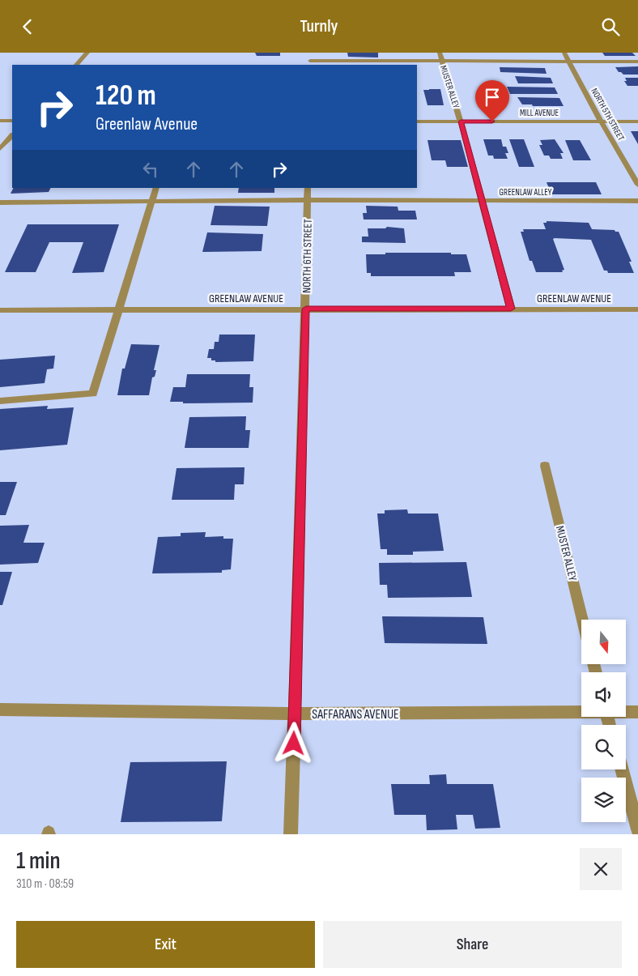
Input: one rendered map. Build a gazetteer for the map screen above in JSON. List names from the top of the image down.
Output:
{
  "streets": {
    "street": [
      "MUSTER ALLEY",
      "MILL AVENUE",
      "NORTH 5TH STREET",
      "GREENLAW ALLEY",
      "NORTH 6TH STREET",
      "GREENLAW AVENUE",
      "SAFFARANS AVENUE"
    ]
  },
  "crossings": [
    ["MUSTER ALLEY", "MILL AVENUE"],
    ["MUSTER ALLEY", "GREENLAW ALLEY"],
    ["MUSTER ALLEY", "GREENLAW AVENUE"],
    ["MILL AVENUE", "NORTH 5TH STREET"],
    ["GREENLAW ALLEY", "NORTH 6TH STREET"],
    ["NORTH 6TH STREET", "GREENLAW AVENUE"],
    ["NORTH 6TH STREET", "SAFFARANS AVENUE"]
  ],
  "north": "bottom",
  "page": {
    "header": "Turnly",
    "turn": ["120 m", "Greenlaw Avenue"],
    "heading": ["1 min", "310 m · 08:59"],
    "buttons": ["Exit", "Share"]
  }
}
